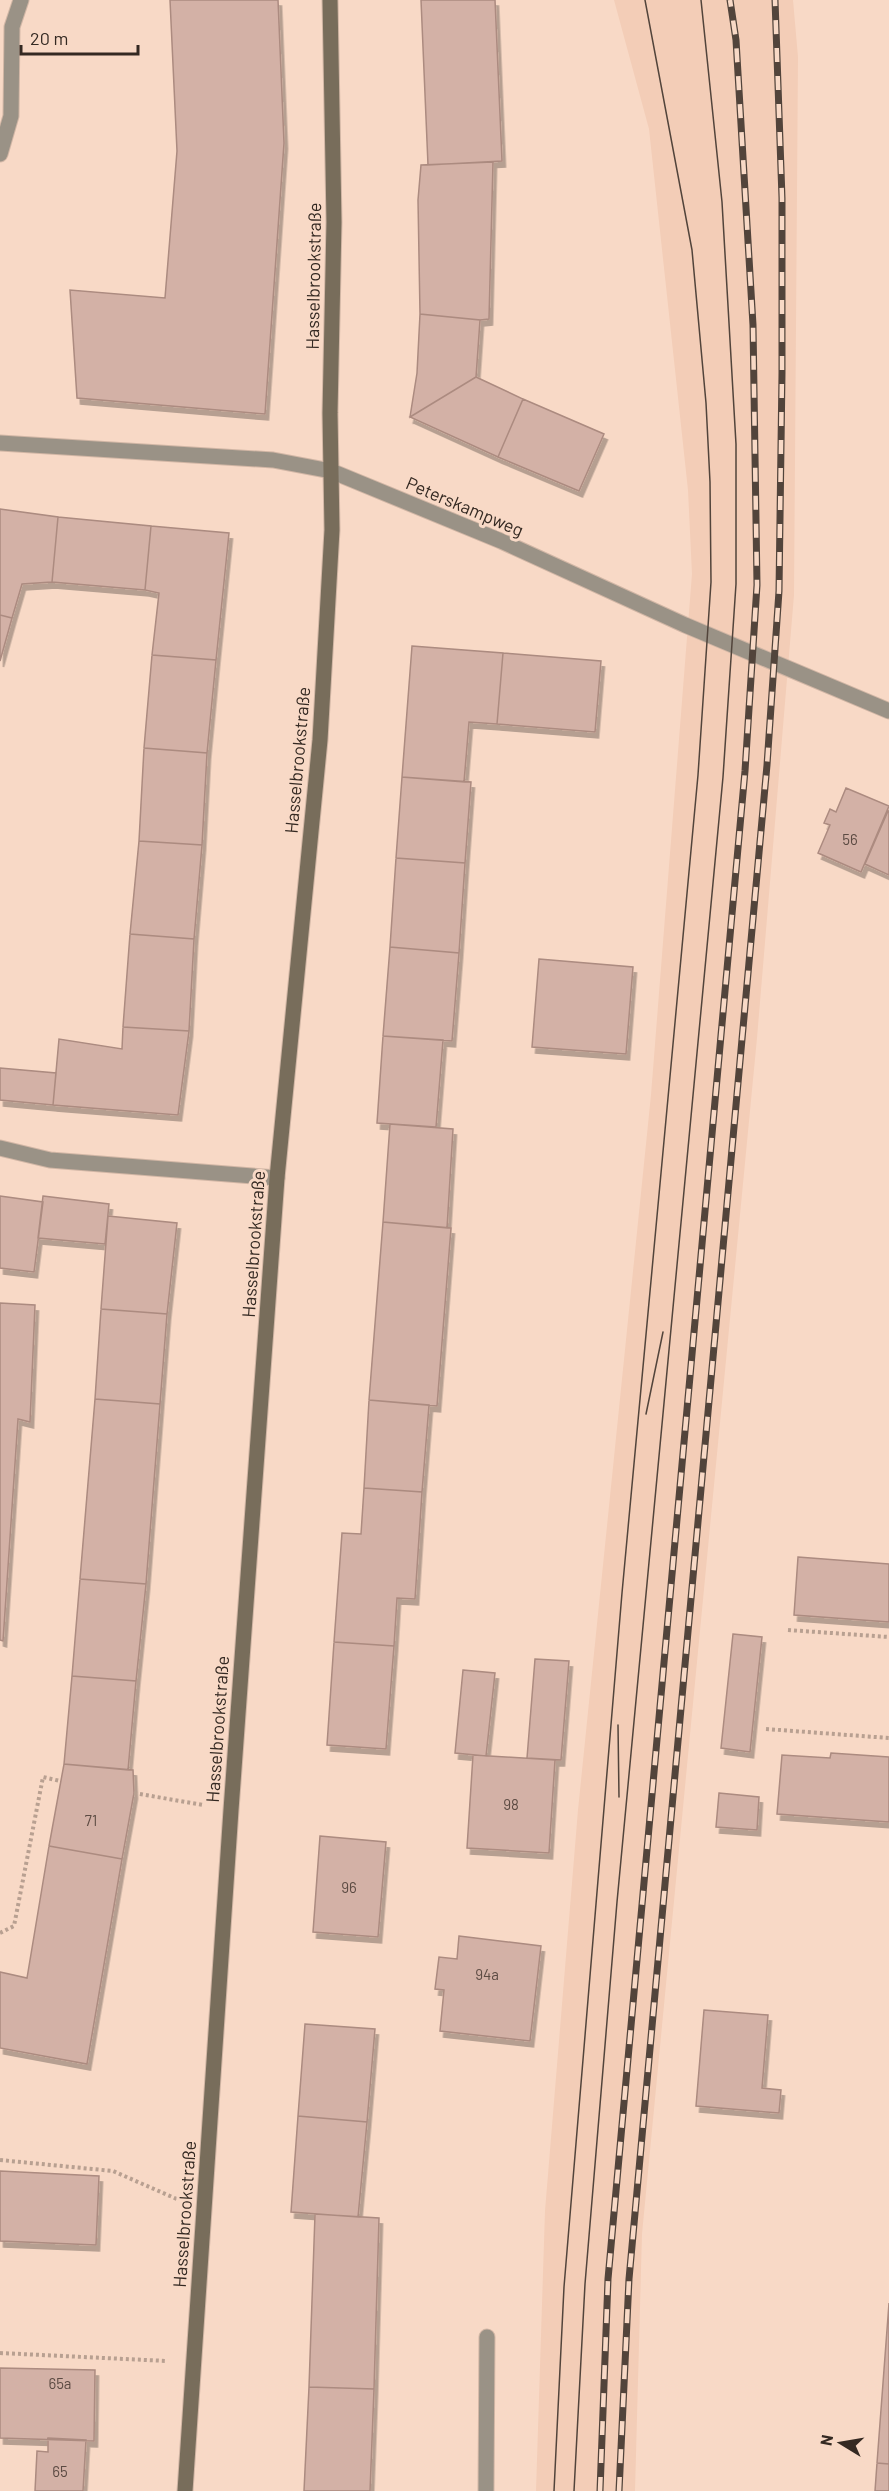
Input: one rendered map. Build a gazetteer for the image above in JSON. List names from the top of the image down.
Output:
{
  "streets": {
    "street": ["Hasselbrookstraße", "Peterskampweg"]
  },
  "crossings": [
    ["Hasselbrookstraße", "Peterskampweg"]
  ],
  "house_numbers": [
    "56",
    "98",
    "71",
    "96",
    "94a",
    "65a",
    "65"
  ],
  "scale_bar": "20 m",
  "north": "left"
}
